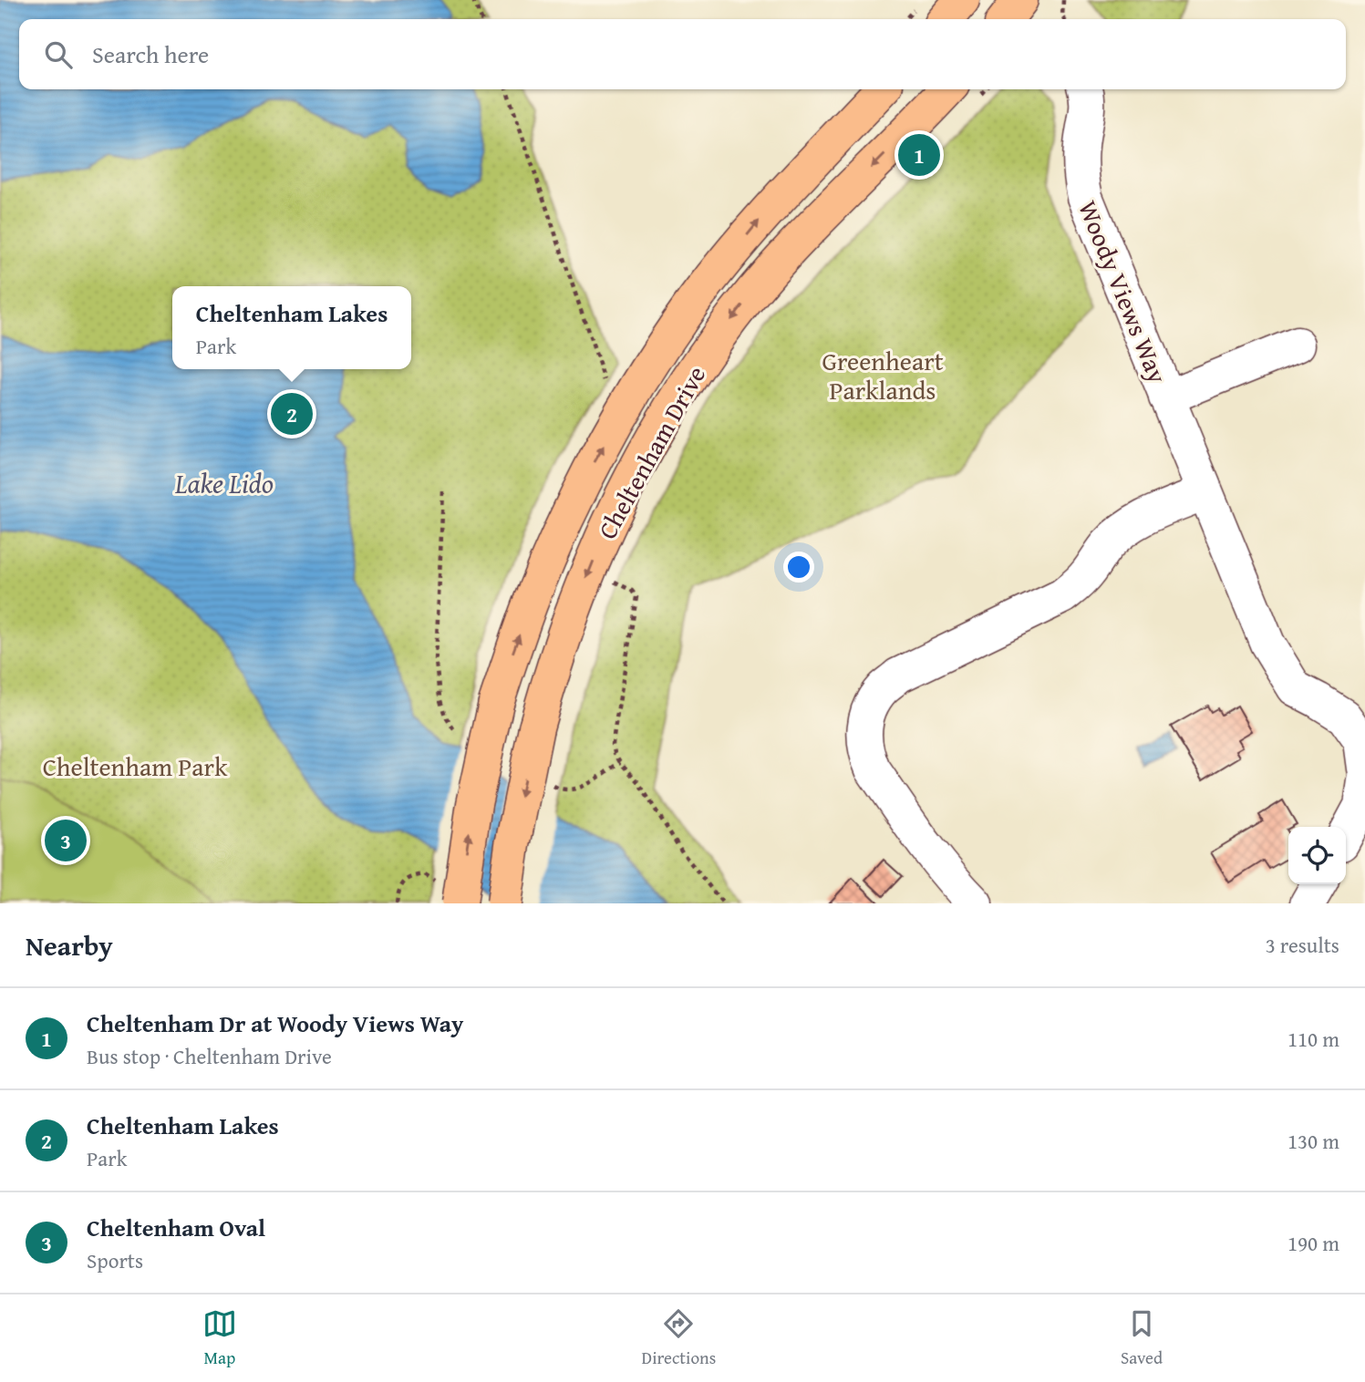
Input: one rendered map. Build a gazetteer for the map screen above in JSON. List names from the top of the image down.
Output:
{
  "streets": {
    "main road": ["Cheltenham Drive"],
    "street": ["Woody Views Way"]
  },
  "water": ["Lake Lido"],
  "parks": ["Greenheart Parklands", "Cheltenham Park"],
  "page": {
    "search": "Search here",
    "pins": ["1", "2", "3"],
    "popup": ["Cheltenham Lakes", "Park"],
    "heading": ["Nearby", "3 results"],
    "list": [
      {
        "mark": "1",
        "name": "Cheltenham Dr at Woody Views Way",
        "note": "Bus stop · Cheltenham Drive",
        "value": "110 m"
      },
      {
        "mark": "2",
        "name": "Cheltenham Lakes",
        "note": "Park",
        "value": "130 m"
      },
      {
        "mark": "3",
        "name": "Cheltenham Oval",
        "note": "Sports",
        "value": "190 m"
      }
    ],
    "nav": ["Map", "Directions", "Saved"]
  }
}
